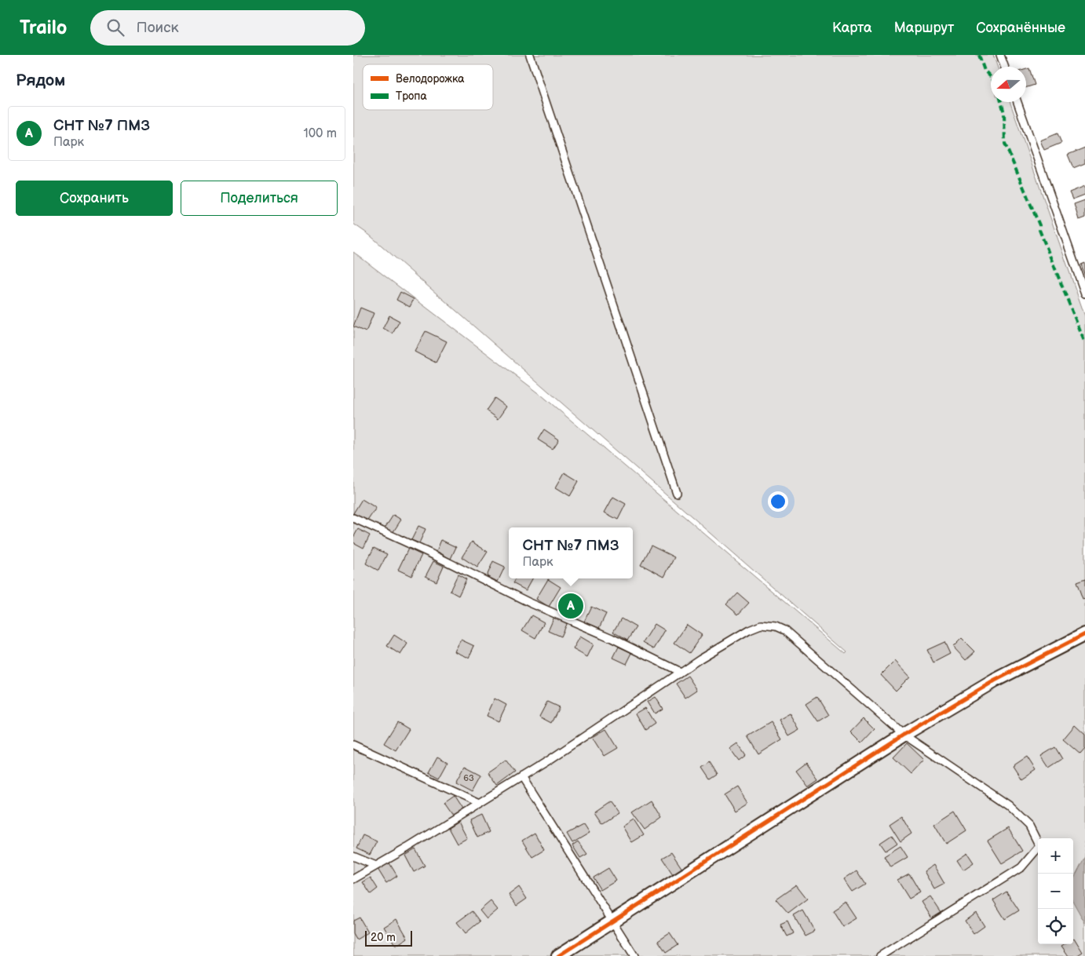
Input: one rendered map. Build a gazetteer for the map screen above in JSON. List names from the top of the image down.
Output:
{
  "house_numbers": ["63"],
  "legend": ["Велодорожка", "Тропа"],
  "scale_bar": "20 m",
  "north": "left",
  "page": {
    "header": "Trailo",
    "search": "Поиск",
    "nav": ["Карта", "Маршрут", "Сохранённые"],
    "heading": "Рядом",
    "list": [
      {
        "mark": "A",
        "name": "СНТ №7 ПМЗ",
        "note": "Парк",
        "value": "100 m"
      }
    ],
    "buttons": ["Сохранить", "Поделиться"],
    "popup": ["СНТ №7 ПМЗ", "Парк"],
    "pins": "A",
    "map_buttons": ["+", "−"],
    "scale": "20 m"
  }
}
